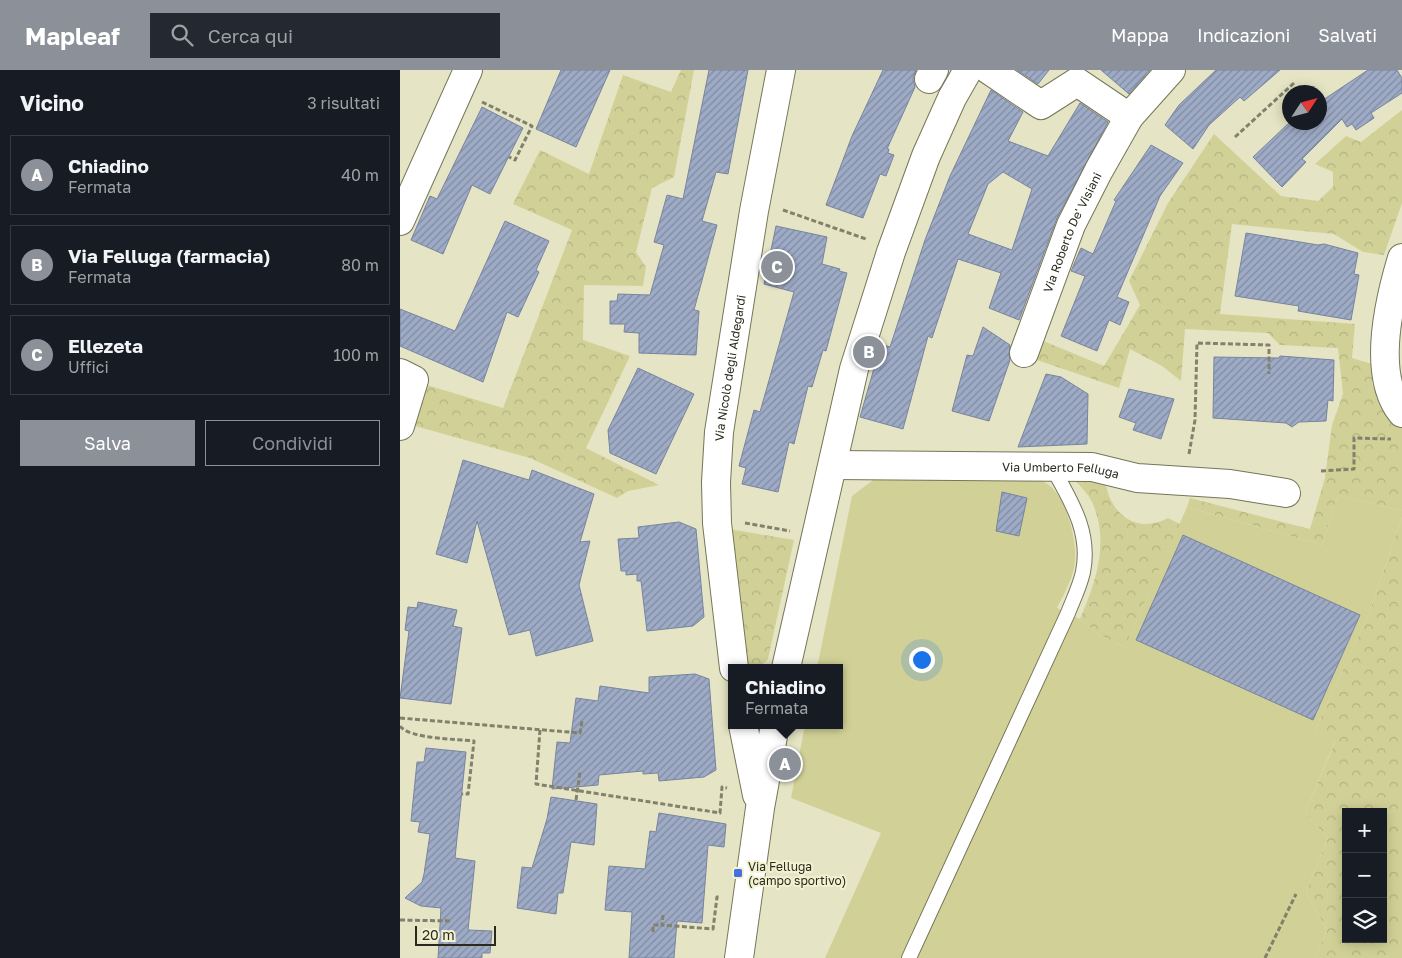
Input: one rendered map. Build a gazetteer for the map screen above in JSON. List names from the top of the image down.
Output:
{
  "streets": {
    "street": ["Via Roberto De' Visiani", "Via Nicolò degli Aldegardi", "Via Umberto Felluga"]
  },
  "places": {
    "transit": ["Via Felluga (campo sportivo)"]
  },
  "scale_bar": "20 m",
  "north": "top right",
  "page": {
    "header": "Mapleaf",
    "search": "Cerca qui",
    "nav": ["Mappa", "Indicazioni", "Salvati"],
    "heading": ["Vicino", "3 risultati"],
    "list": [
      {
        "mark": "A",
        "name": "Chiadino",
        "note": "Fermata",
        "value": "40 m"
      },
      {
        "mark": "B",
        "name": "Via Felluga (farmacia)",
        "note": "Fermata",
        "value": "80 m"
      },
      {
        "mark": "C",
        "name": "Ellezeta",
        "note": "Uffici",
        "value": "100 m"
      }
    ],
    "pins": ["C", "B", "A"],
    "buttons": ["Salva", "Condividi"],
    "popup": ["Chiadino", "Fermata"],
    "map_buttons": ["+", "−"],
    "scale": "20 m"
  }
}
